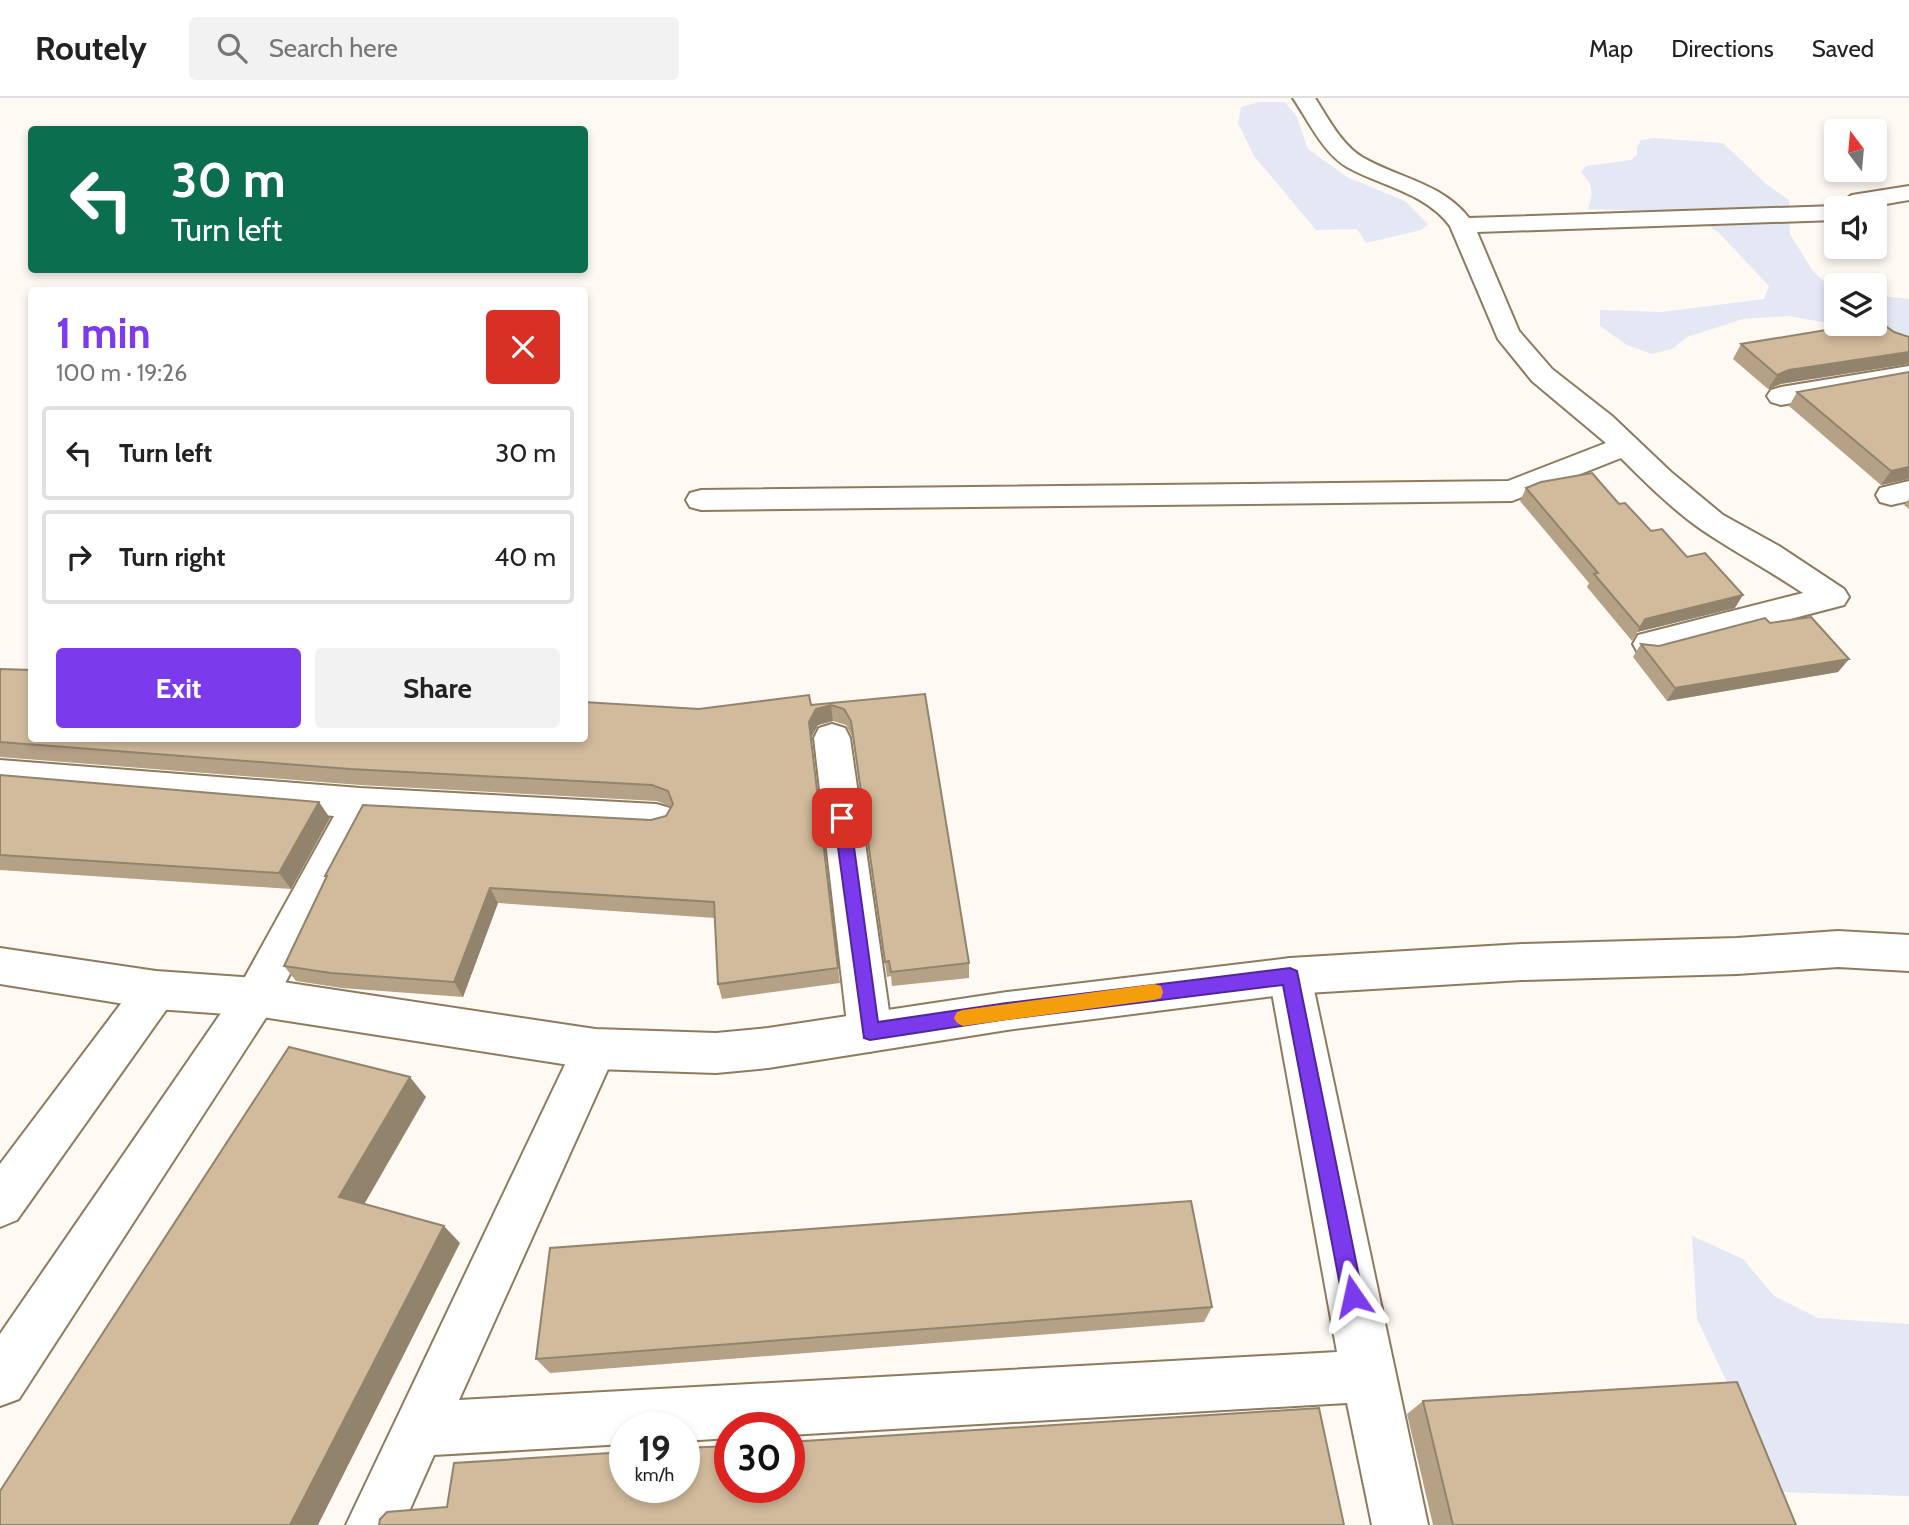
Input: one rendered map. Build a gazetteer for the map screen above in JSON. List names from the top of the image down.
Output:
{
  "north": "top",
  "page": {
    "header": "Routely",
    "search": "Search here",
    "nav": ["Map", "Directions", "Saved"],
    "turn": ["30 m", "Turn left"],
    "heading": ["1 min", "100 m · 19:26"],
    "list": [
      {
        "name": "Turn left",
        "value": "30 m"
      },
      {
        "name": "Turn right",
        "value": "40 m"
      }
    ],
    "buttons": ["Exit", "Share"],
    "speed": "19 km/h",
    "limit": "30"
  }
}
